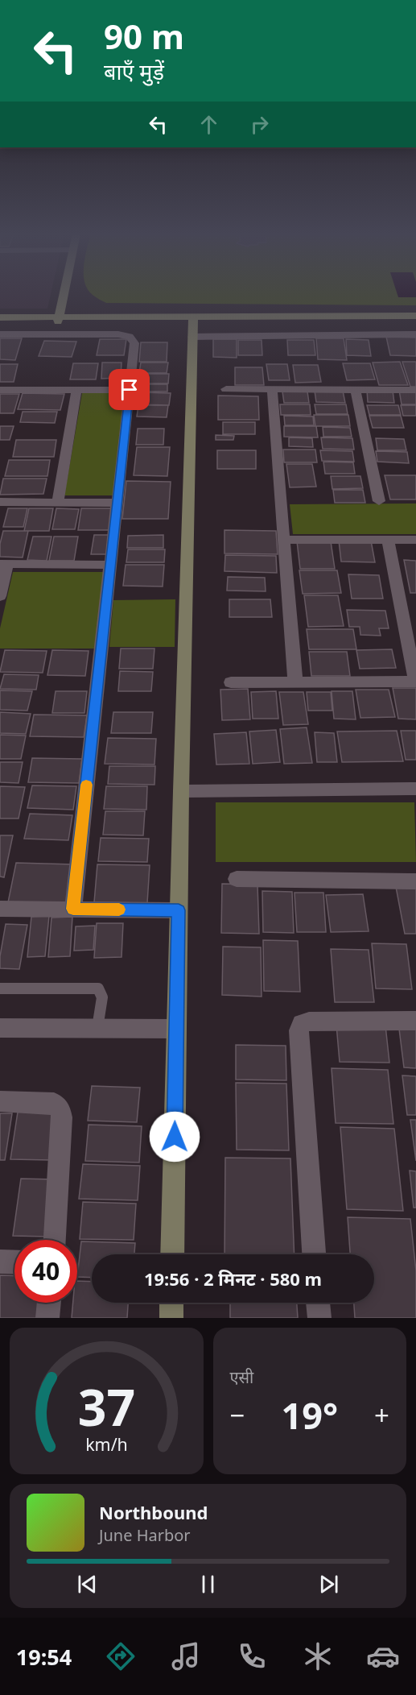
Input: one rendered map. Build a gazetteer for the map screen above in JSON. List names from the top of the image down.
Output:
{
  "page": {
    "turn": ["90 m", "बाएँ मुड़ें"],
    "limit": "40",
    "trip": "19:56 · 2 मिनट · 580 m",
    "tile": "एसी",
    "heat": ["−", "19°", "+"],
    "song": ["Northbound", "June Harbor"],
    "tabs": "19:54",
    "gauge": ["37", "km/h"]
  }
}
